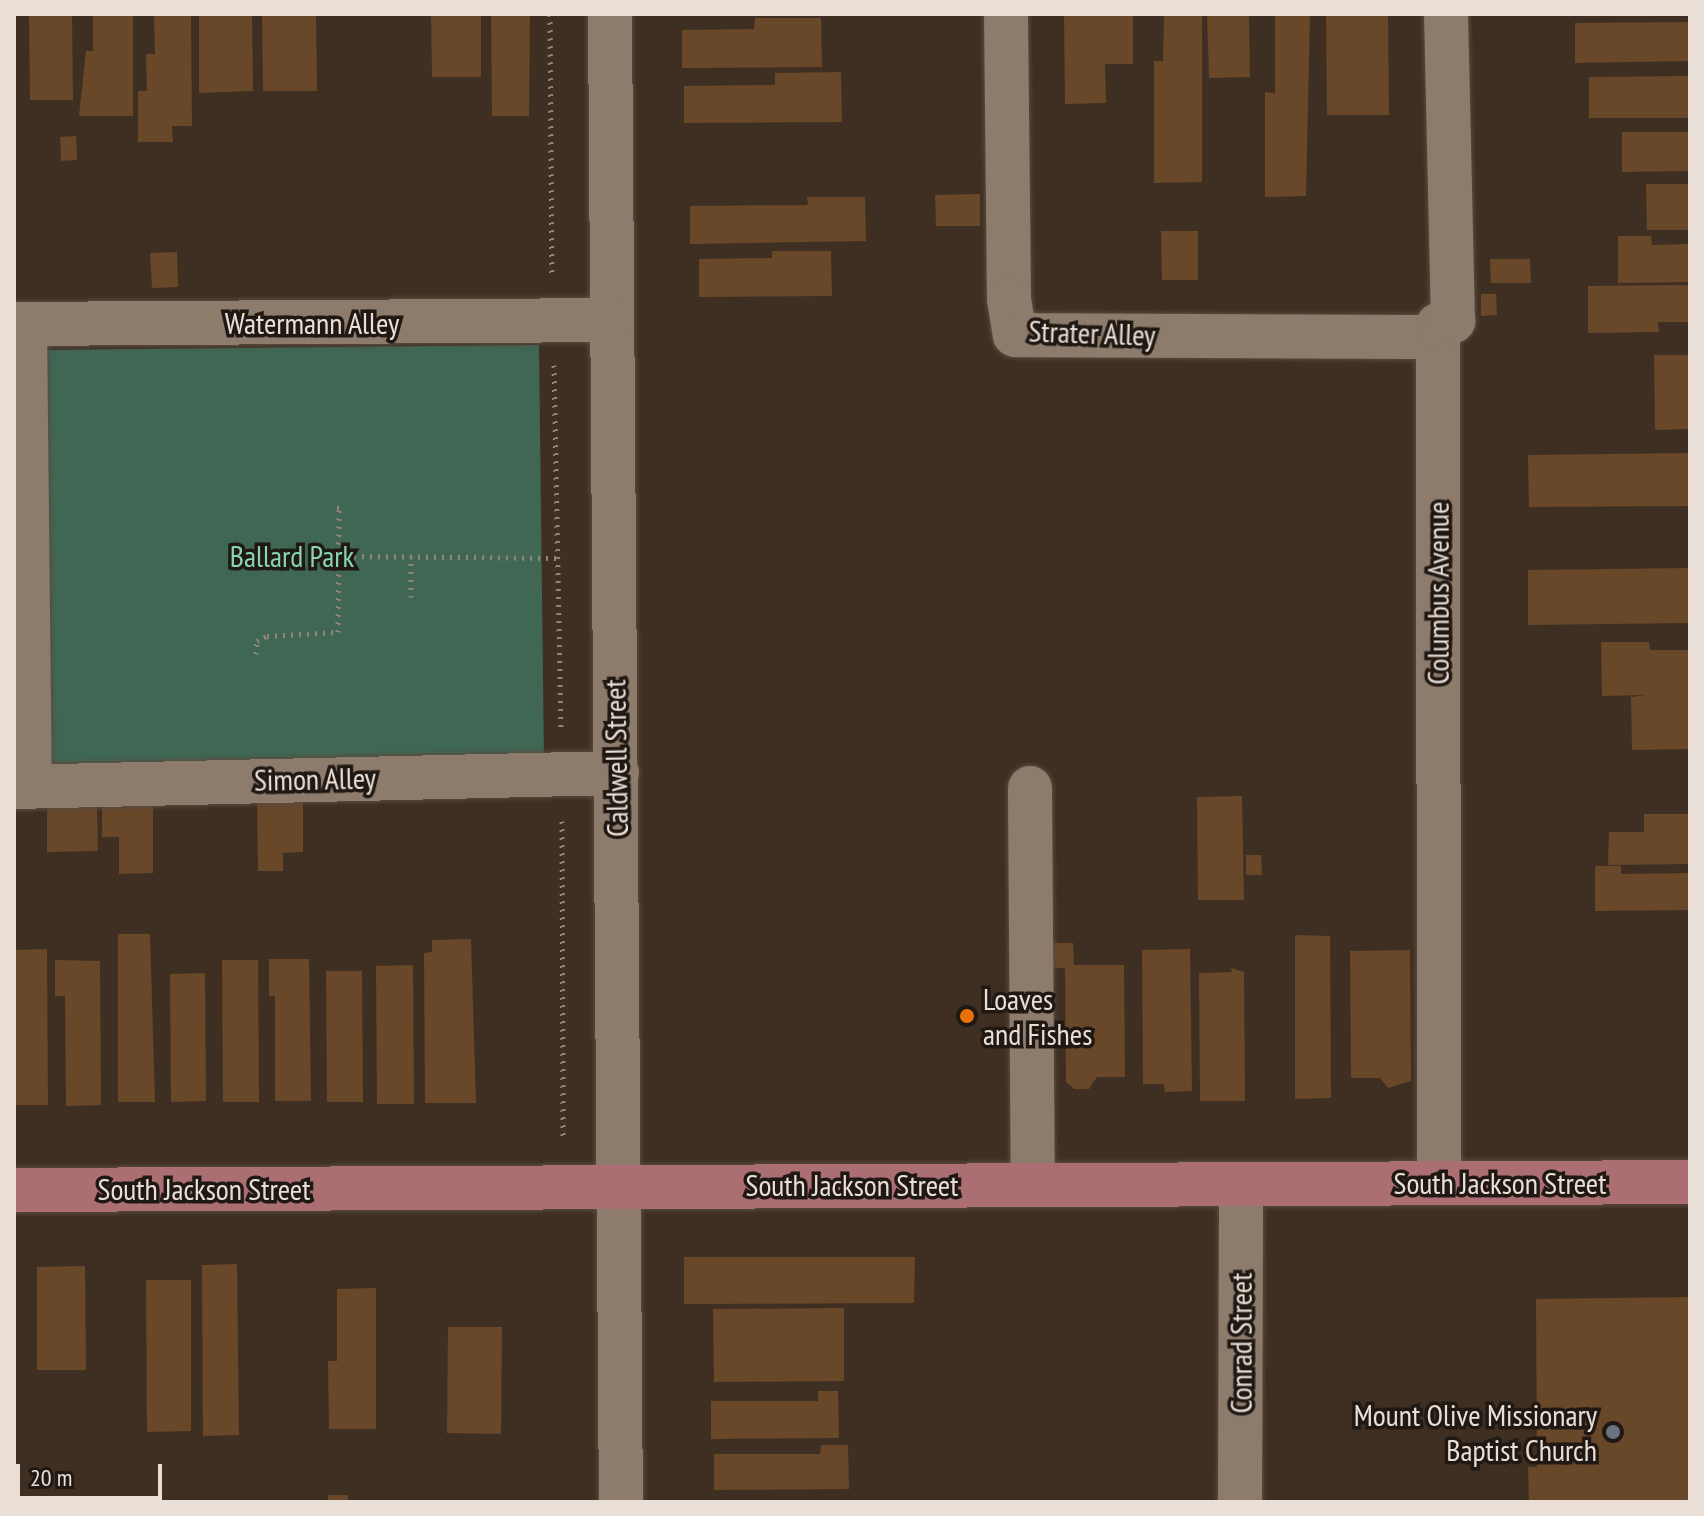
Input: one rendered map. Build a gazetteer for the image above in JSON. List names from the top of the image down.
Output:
{
  "streets": {
    "main road": ["South Jackson Street"],
    "street": [
      "Watermann Alley",
      "Strater Alley",
      "Columbus Avenue",
      "Caldwell Street",
      "Simon Alley",
      "Conrad Street"
    ]
  },
  "crossings": [
    ["Watermann Alley", "Caldwell Street"],
    ["Strater Alley", "Columbus Avenue"],
    ["Columbus Avenue", "South Jackson Street"],
    ["Caldwell Street", "Simon Alley"],
    ["Caldwell Street", "South Jackson Street"],
    ["South Jackson Street", "Conrad Street"]
  ],
  "parks": ["Ballard Park"],
  "places": ["Loaves and Fishes", "Mount Olive Missionary Baptist Church"],
  "scale_bar": "20 m"
}
